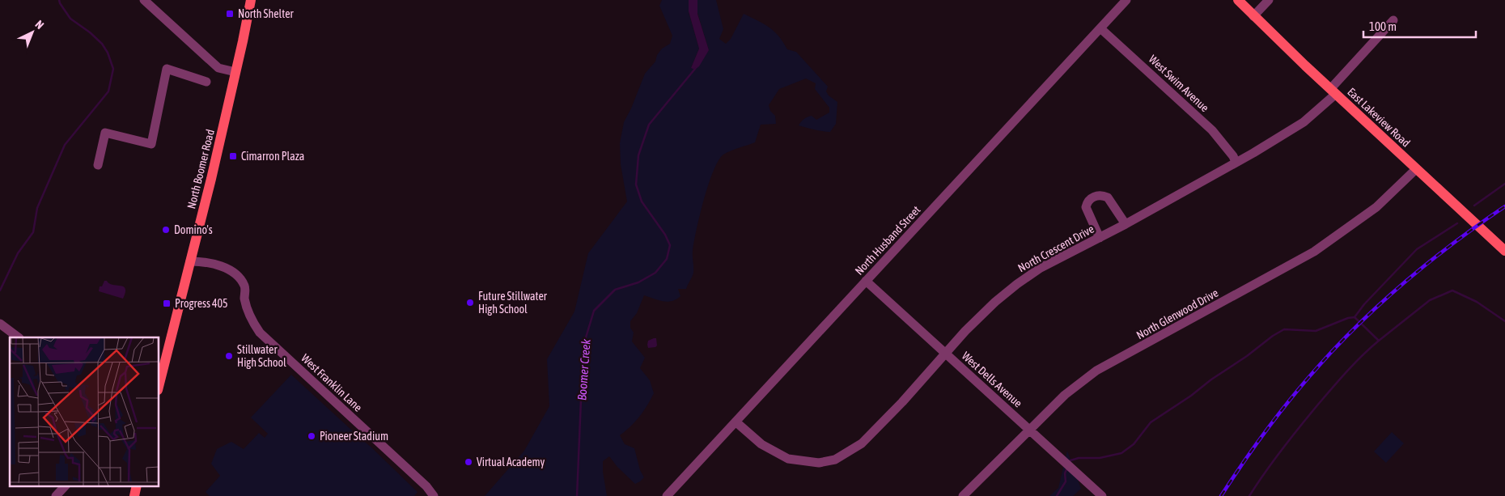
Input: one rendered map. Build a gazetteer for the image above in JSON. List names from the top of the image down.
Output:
{
  "streets": {
    "main road": ["East Lakeview Road", "North Boomer Road"],
    "street": [
      "West Swim Avenue",
      "North Husband Street",
      "North Crescent Drive",
      "North Glenwood Drive",
      "West Dells Avenue",
      "West Franklin Lane"
    ]
  },
  "crossings": [
    ["West Swim Avenue", "North Husband Street"],
    ["West Swim Avenue", "North Crescent Drive"],
    ["East Lakeview Road", "North Crescent Drive"],
    ["East Lakeview Road", "North Glenwood Drive"],
    ["North Boomer Road", "West Franklin Lane"],
    ["North Husband Street", "North Crescent Drive"],
    ["North Husband Street", "West Dells Avenue"],
    ["North Crescent Drive", "West Dells Avenue"],
    ["North Glenwood Drive", "West Dells Avenue"]
  ],
  "water": ["Boomer Creek"],
  "places": {
    "transit": ["North Shelter", "Cimarron Plaza", "Progress 405"],
    "other": [
      "Domino's",
      "Future Stillwater High School",
      "Stillwater High School",
      "Pioneer Stadium",
      "Virtual Academy"
    ]
  },
  "scale_bar": "100 m",
  "north": "top right"
}
